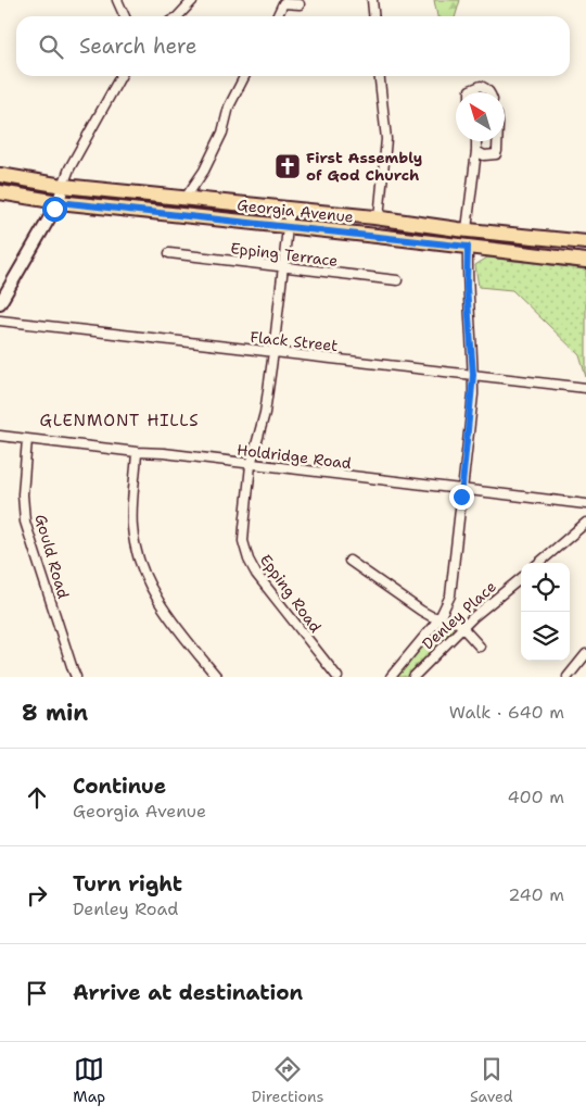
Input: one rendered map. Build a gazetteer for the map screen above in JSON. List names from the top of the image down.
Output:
{
  "streets": {
    "main road": ["Georgia Avenue"],
    "street": [
      "Epping Terrace",
      "Flack Street",
      "Holdridge Road",
      "Gould Road",
      "Epping Road",
      "Denley Place"
    ]
  },
  "crossings": [
    ["Georgia Avenue", "Epping Road"],
    ["Epping Terrace", "Epping Road"],
    ["Flack Street", "Epping Road"],
    ["Holdridge Road", "Gould Road"],
    ["Holdridge Road", "Epping Road"]
  ],
  "districts": ["GLENMONT HILLS"],
  "places": {
    "church": ["First Assembly of God Church"]
  },
  "north": "top left",
  "page": {
    "search": "Search here",
    "heading": ["8 min", "Walk · 640 m"],
    "list": [
      ["Continue", "Georgia Avenue", "400 m"],
      ["Turn right", "Denley Road", "240 m"],
      "Arrive at destination"
    ],
    "nav": ["Map", "Directions", "Saved"]
  }
}
